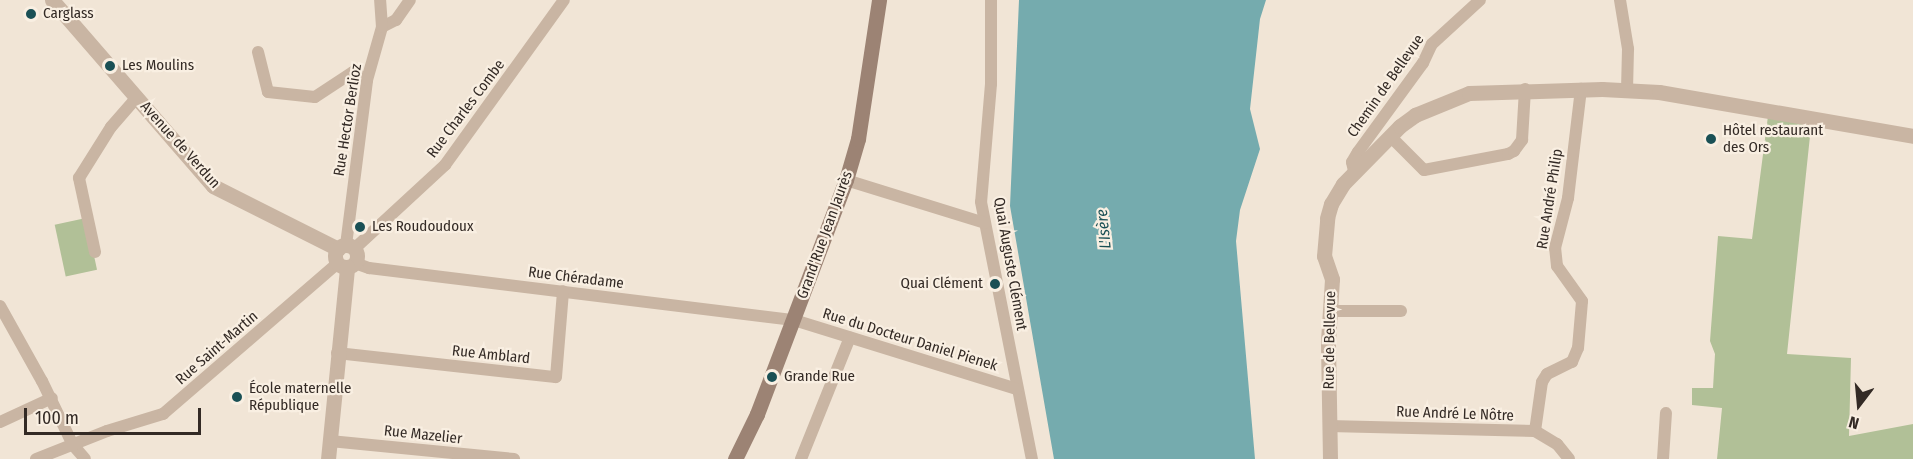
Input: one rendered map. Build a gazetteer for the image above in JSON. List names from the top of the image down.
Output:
{
  "streets": {
    "main road": ["Grand'Rue Jean Jaurès"],
    "street": [
      "Chemin de Bellevue",
      "Rue Charles Combe",
      "Rue Hector Berlioz",
      "Avenue de Verdun",
      "Rue André Philip",
      "Quai Auguste Clément",
      "Rue Chéradame",
      "Rue du Docteur Daniel Pienek",
      "Rue de Bellevue",
      "Rue Saint-Martin",
      "Rue Amblard",
      "Rue André Le Nôtre",
      "Rue Mazelier"
    ]
  },
  "crossings": [
    ["Chemin de Bellevue", "Rue de Bellevue"],
    ["Rue Charles Combe", "Rue Hector Berlioz"],
    ["Rue Charles Combe", "Avenue de Verdun"],
    ["Rue Charles Combe", "Rue Chéradame"],
    ["Rue Charles Combe", "Rue Saint-Martin"],
    ["Rue Hector Berlioz", "Avenue de Verdun"],
    ["Rue Hector Berlioz", "Rue Chéradame"],
    ["Rue Hector Berlioz", "Rue Saint-Martin"],
    ["Avenue de Verdun", "Rue Chéradame"],
    ["Avenue de Verdun", "Rue Saint-Martin"],
    ["Rue André Philip", "Rue de Bellevue"],
    ["Rue André Philip", "Rue André Le Nôtre"],
    ["Grand'Rue Jean Jaurès", "Rue Chéradame"],
    ["Grand'Rue Jean Jaurès", "Rue du Docteur Daniel Pienek"],
    ["Quai Auguste Clément", "Rue du Docteur Daniel Pienek"],
    ["Rue Chéradame", "Rue du Docteur Daniel Pienek"],
    ["Rue Chéradame", "Rue Saint-Martin"],
    ["Rue Chéradame", "Rue Amblard"],
    ["Rue de Bellevue", "Rue André Le Nôtre"]
  ],
  "water": ["L'Isère"],
  "places": [
    "Carglass",
    "Les Moulins",
    "Hôtel restaurant des Ors",
    "Les Roudoudoux",
    "Quai Clément",
    "Grande Rue",
    "École maternelle République"
  ],
  "scale_bar": "100 m",
  "north": "bottom"
}
